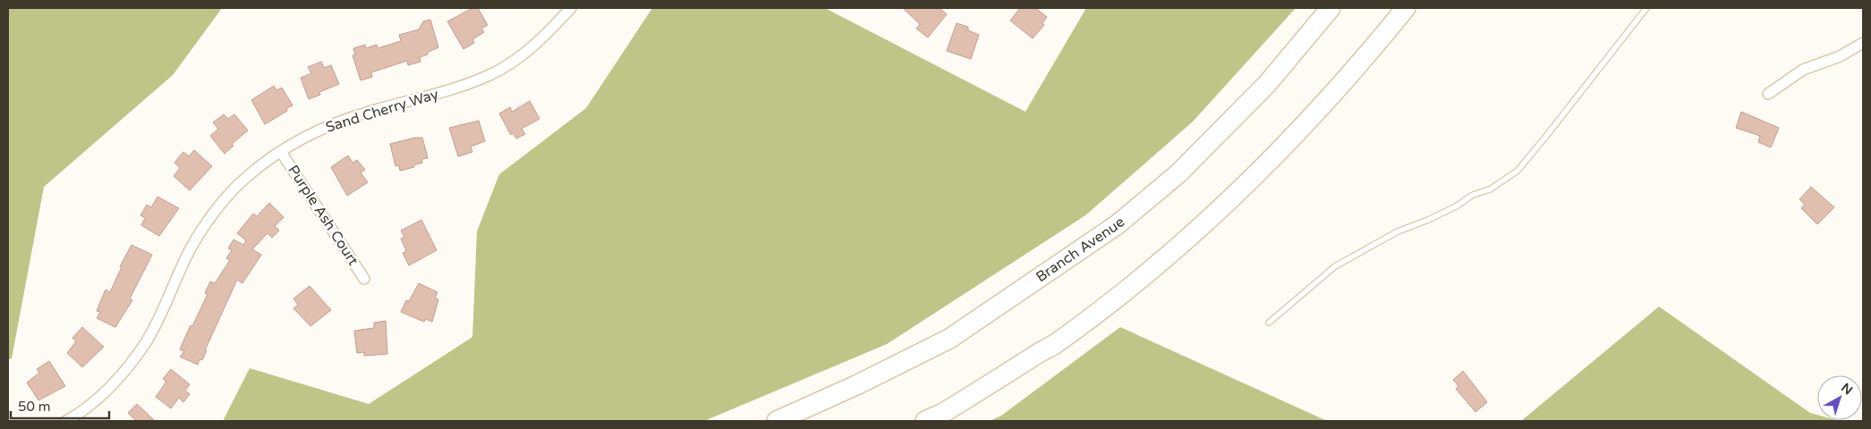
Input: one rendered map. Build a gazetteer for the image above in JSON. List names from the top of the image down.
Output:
{
  "streets": {
    "highway": ["Branch Avenue"],
    "street": ["Sand Cherry Way", "Purple Ash Court"]
  },
  "crossings": [
    ["Sand Cherry Way", "Purple Ash Court"]
  ],
  "scale_bar": "50 m",
  "north": "top right"
}
